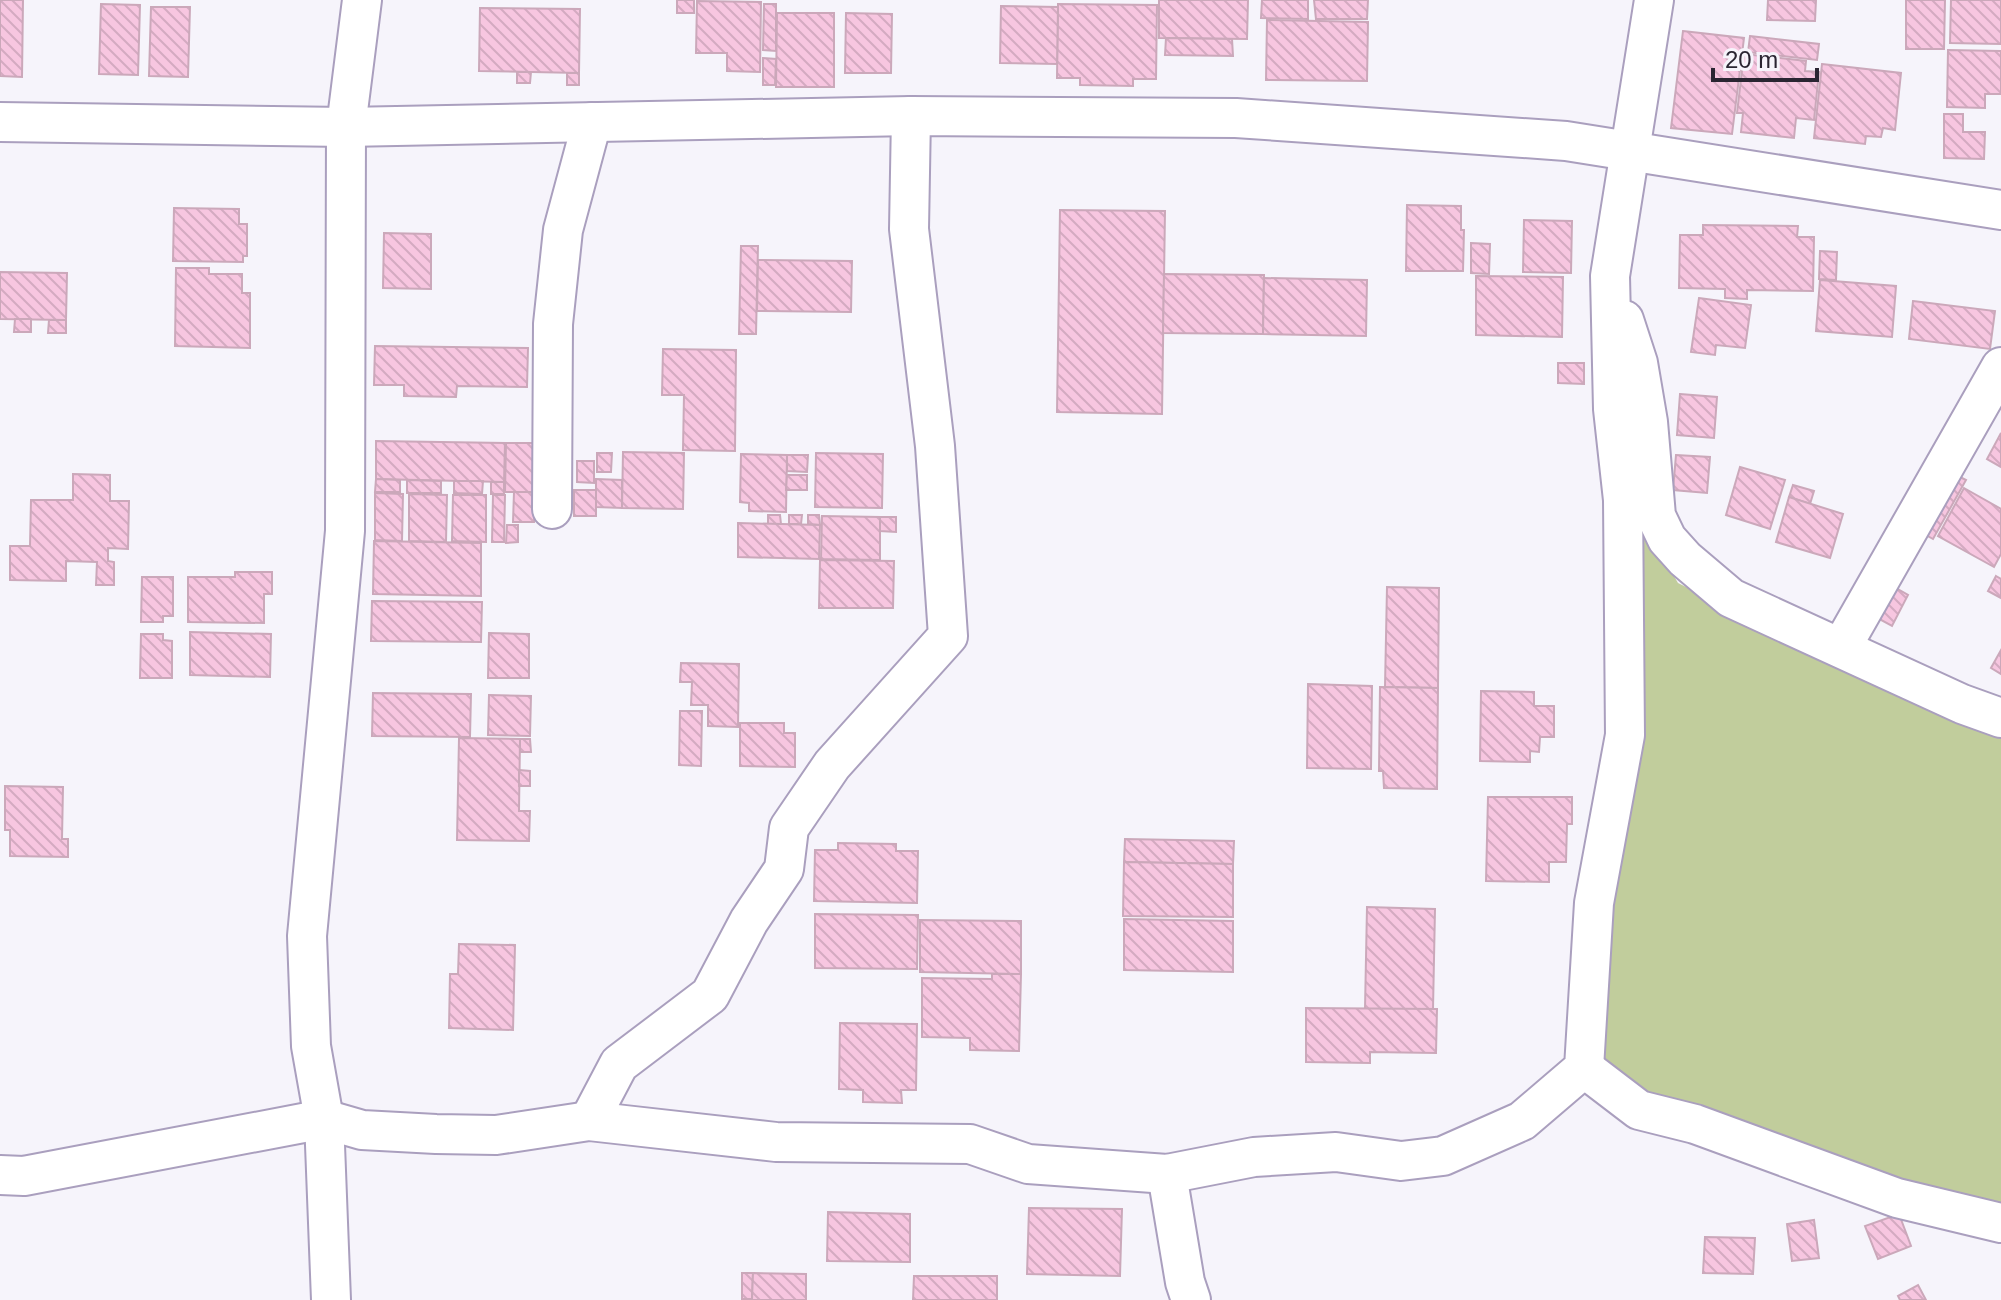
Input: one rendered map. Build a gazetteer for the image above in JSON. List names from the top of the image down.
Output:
{
  "scale_bar": "20 m"
}
